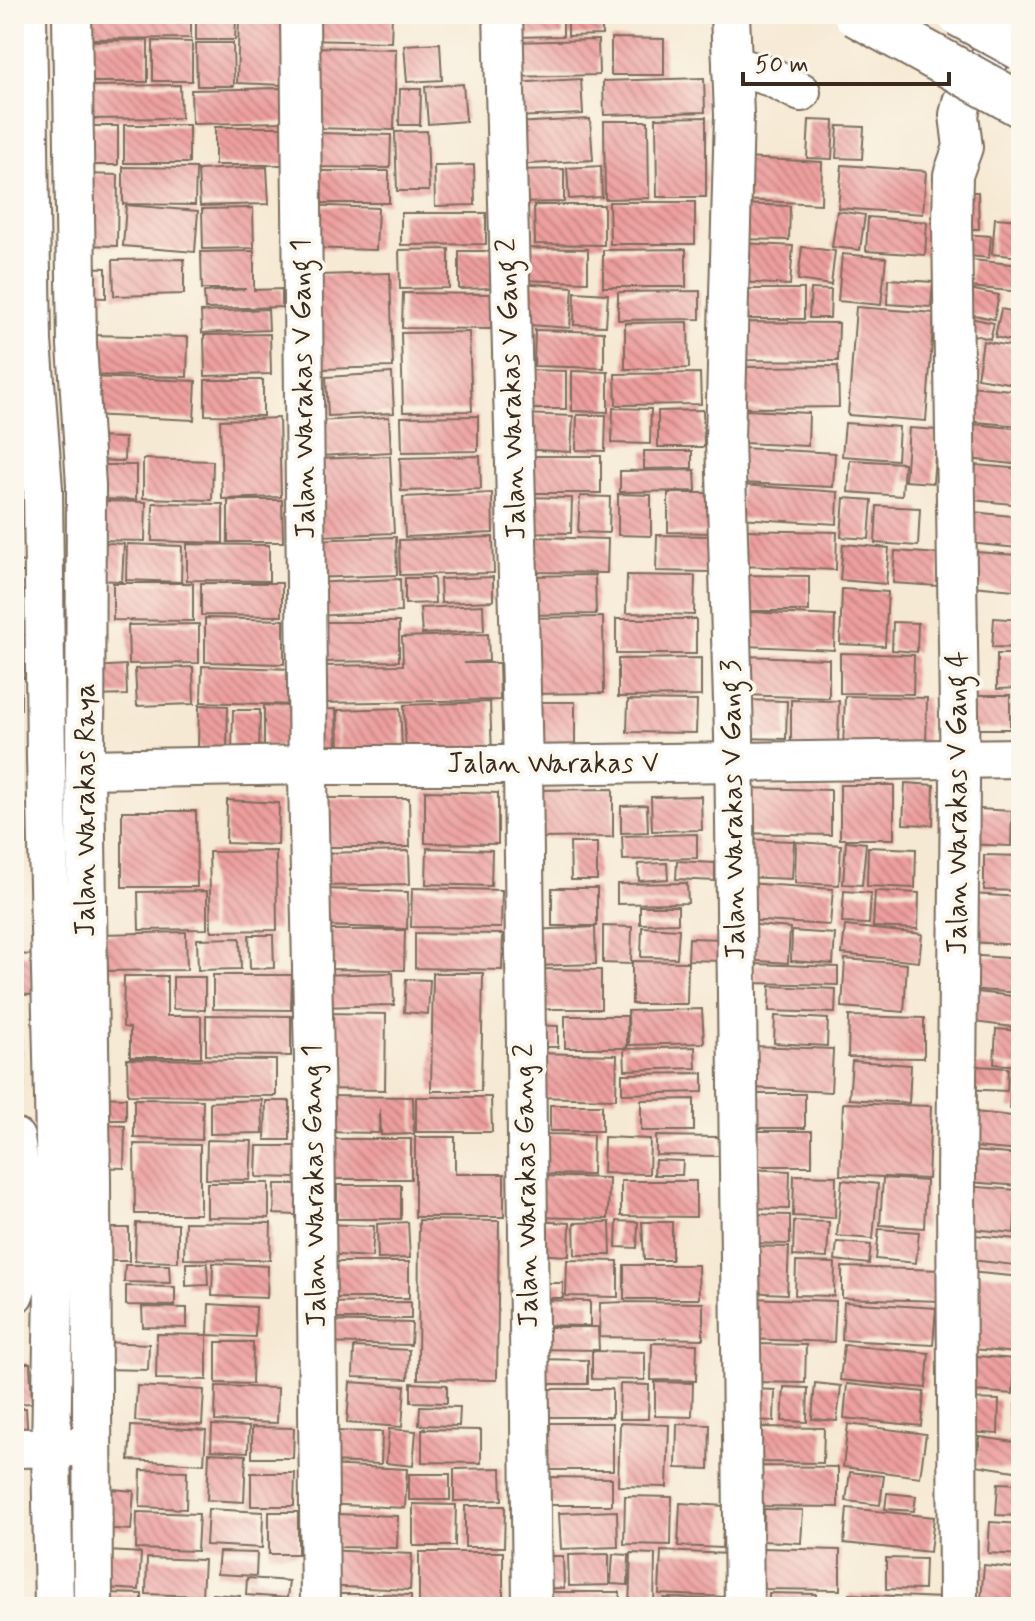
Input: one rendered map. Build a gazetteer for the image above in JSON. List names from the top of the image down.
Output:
{
  "streets": {
    "street": [
      "Jalan Warakas V Gang 1",
      "Jalan Warakas V Gang 2",
      "Jalan Warakas V",
      "Jalan Warakas V Gang 4",
      "Jalan Warakas Raya",
      "Jalan Warakas V Gang 3",
      "Jalan Warakas Gang 1",
      "Jalan Warakas Gang 2"
    ]
  },
  "crossings": [
    ["Jalan Warakas V Gang 1", "Jalan Warakas V"],
    ["Jalan Warakas V Gang 1", "Jalan Warakas Gang 1"],
    ["Jalan Warakas V Gang 2", "Jalan Warakas V"],
    ["Jalan Warakas V Gang 2", "Jalan Warakas Gang 2"],
    ["Jalan Warakas V", "Jalan Warakas V Gang 4"],
    ["Jalan Warakas V", "Jalan Warakas Raya"],
    ["Jalan Warakas V", "Jalan Warakas V Gang 3"],
    ["Jalan Warakas V", "Jalan Warakas Gang 1"],
    ["Jalan Warakas V", "Jalan Warakas Gang 2"]
  ],
  "scale_bar": "50 m"
}
